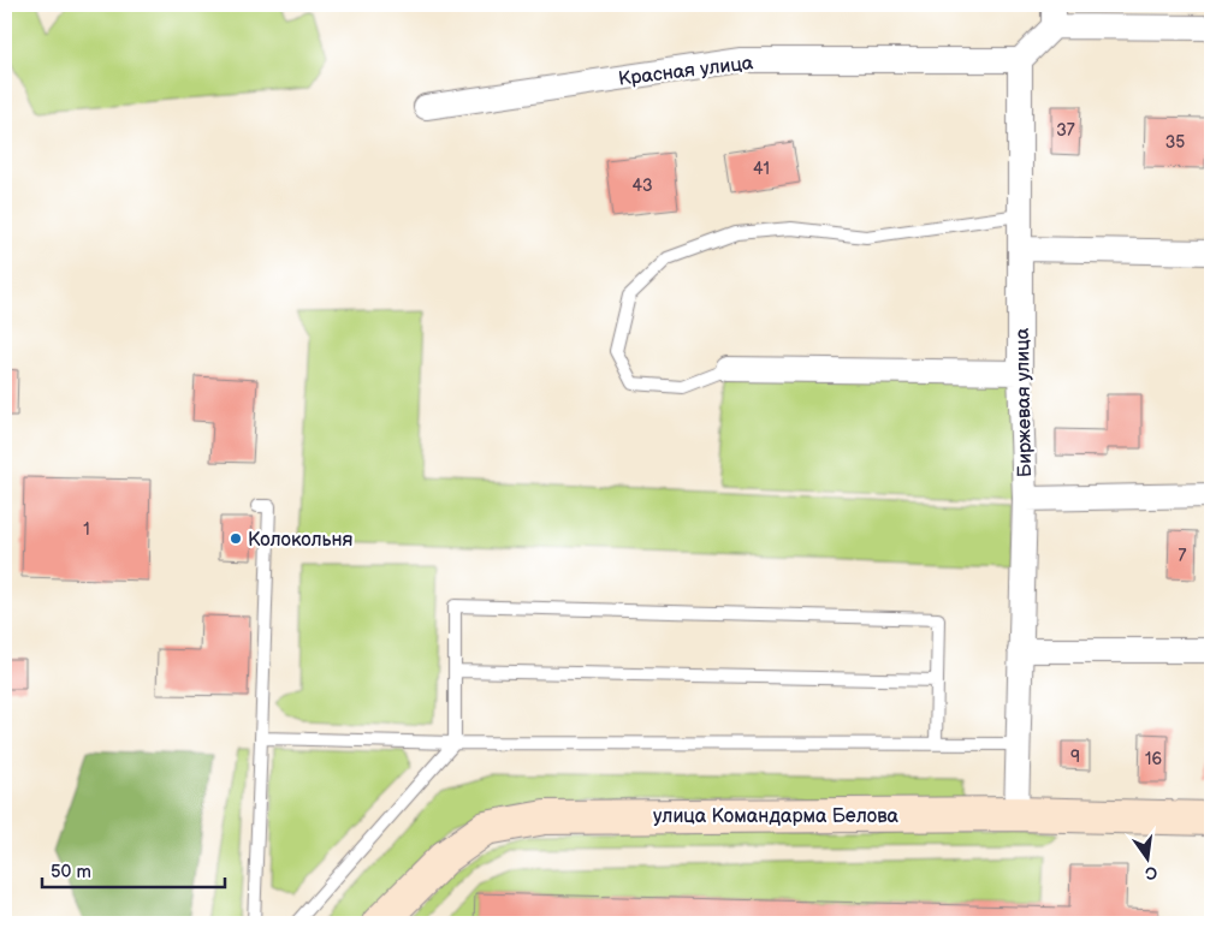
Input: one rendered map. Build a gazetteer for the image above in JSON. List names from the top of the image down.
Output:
{
  "streets": {
    "main road": ["улица Командарма Белова"],
    "street": ["Красная улица", "Биржевая улица"]
  },
  "crossings": [
    ["Красная улица", "Биржевая улица"],
    ["Биржевая улица", "улица Командарма Белова"]
  ],
  "places": ["Колокольня"],
  "house_numbers": [
    "37",
    "35",
    "41",
    "43",
    "1",
    "7",
    "9",
    "16"
  ],
  "scale_bar": "50 m",
  "north": "bottom"
}
